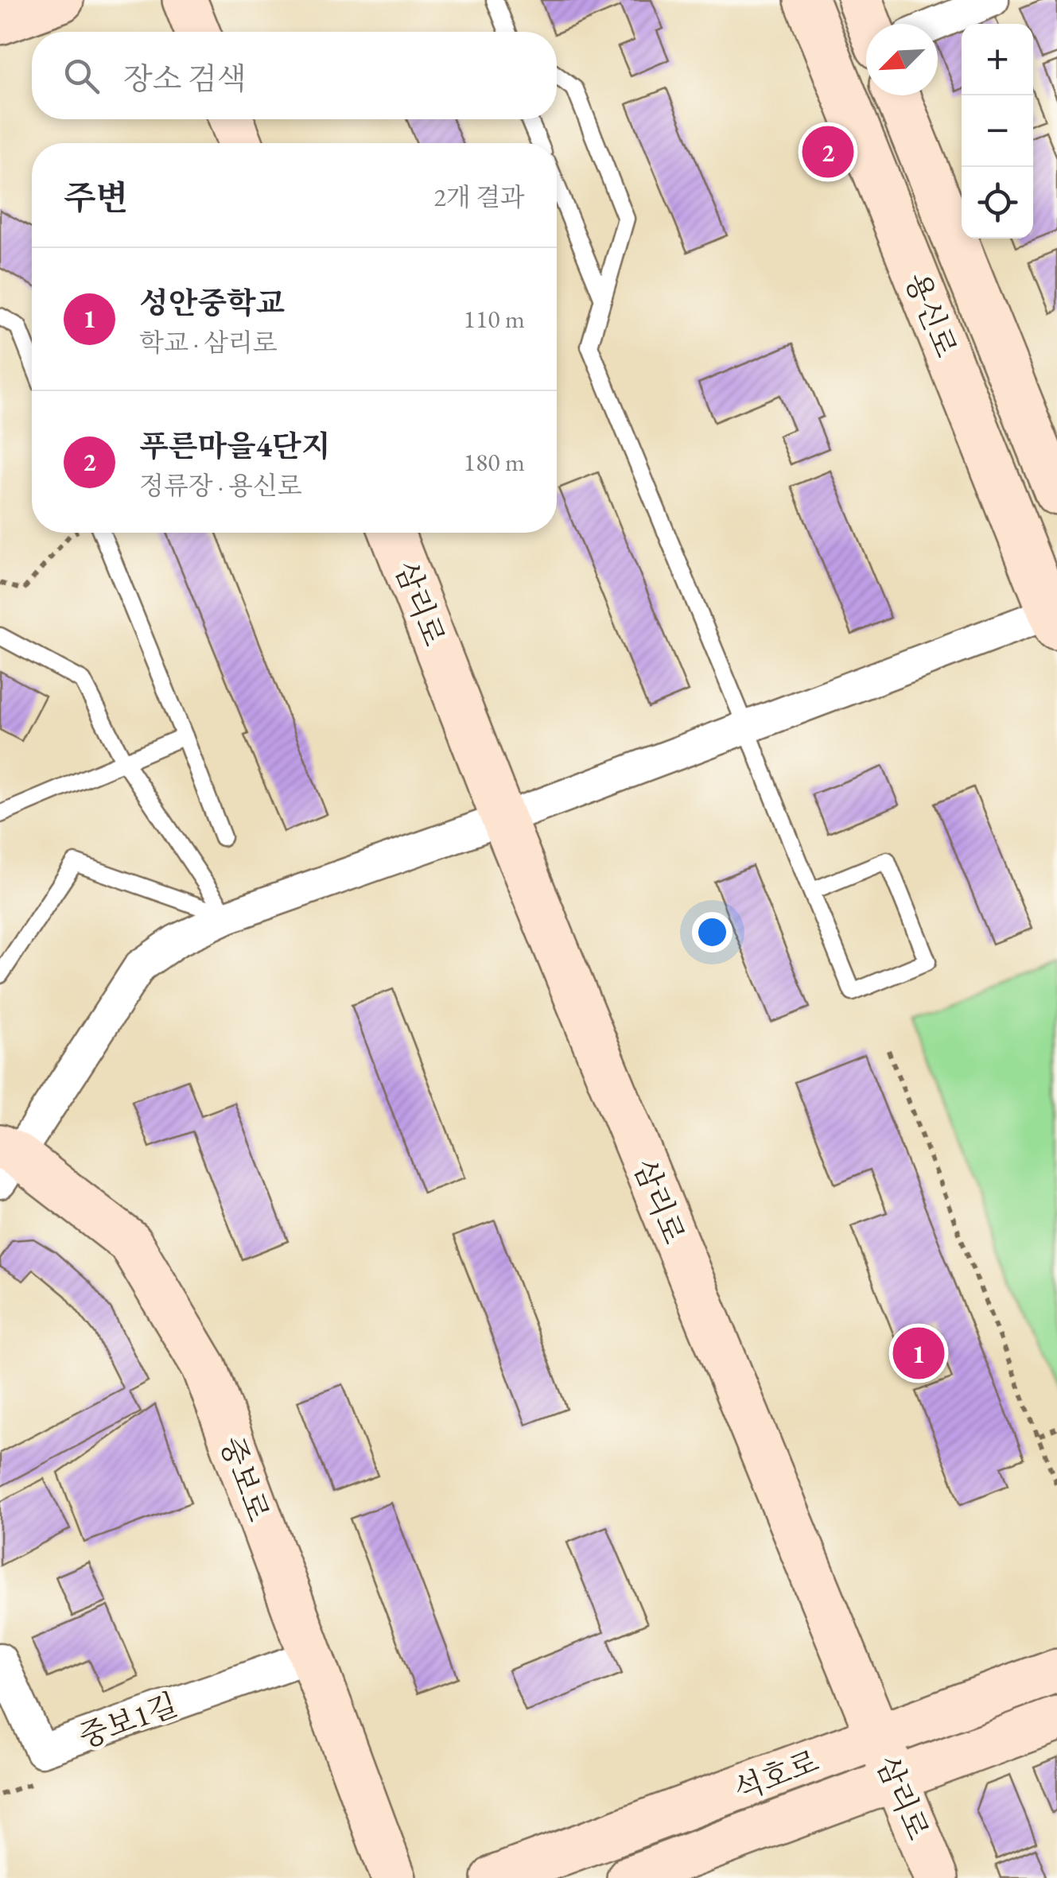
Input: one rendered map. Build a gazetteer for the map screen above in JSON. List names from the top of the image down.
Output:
{
  "streets": {
    "street": [
      "용신로",
      "삼리로",
      "중보로",
      "중보1길",
      "석호로"
    ]
  },
  "crossings": [
    ["삼리로", "석호로"],
    ["중보로", "중보1길"]
  ],
  "north": "bottom left",
  "page": {
    "map_buttons": ["+", "−"],
    "search": "장소 검색",
    "pins": ["2", "1"],
    "heading": ["주변", "2개 결과"],
    "list": [
      {
        "mark": "1",
        "name": "성안중학교",
        "note": "학교 · 삼리로",
        "value": "110 m"
      },
      {
        "mark": "2",
        "name": "푸른마을4단지",
        "note": "정류장 · 용신로",
        "value": "180 m"
      }
    ]
  }
}
